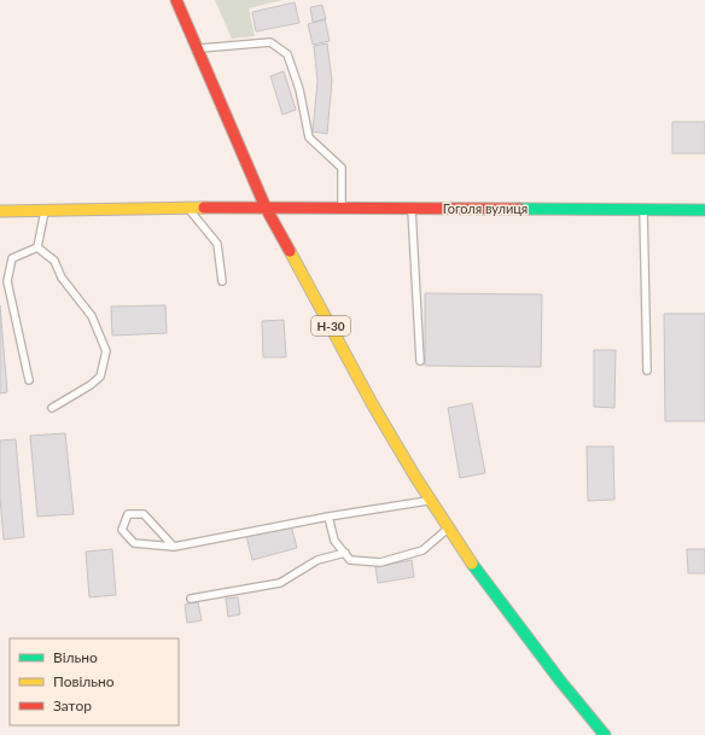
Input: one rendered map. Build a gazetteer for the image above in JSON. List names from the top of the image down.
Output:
{
  "streets": {
    "main road": ["Гоголя вулиця", "Н-30"]
  },
  "crossings": [
    ["Гоголя вулиця", "Н-30"]
  ],
  "legend": ["Вільно", "Повільно", "Затор"]
}
